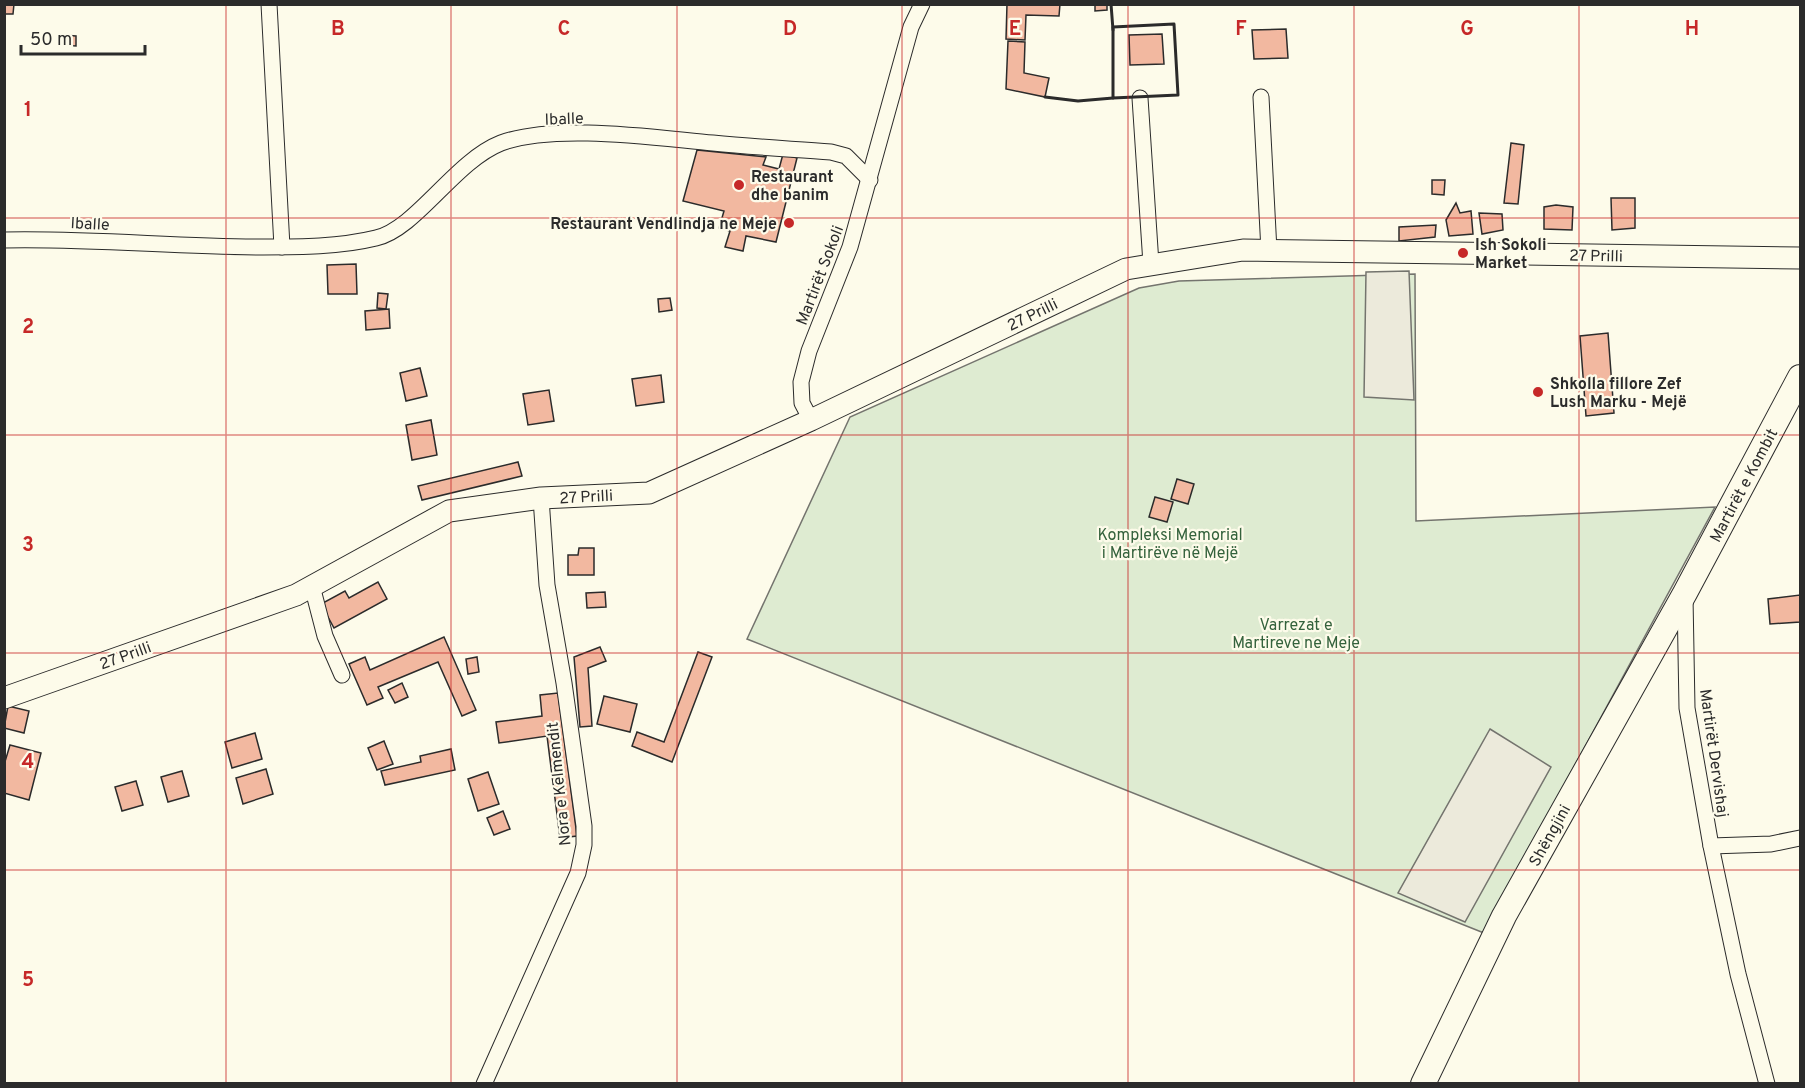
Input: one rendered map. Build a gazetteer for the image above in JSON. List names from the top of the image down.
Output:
{
  "streets": {
    "main road": ["Martirët e Kombit", "Shëngjini"],
    "street": [
      "Iballe",
      "27 Prilli",
      "Martirët Sokoli",
      "Martirët Dervishaj",
      "Nora e Kelmendit"
    ]
  },
  "crossings": [
    ["Iballe", "Martirët Sokoli"],
    ["27 Prilli", "Martirët Sokoli"],
    ["27 Prilli", "Nora e Kelmendit"],
    ["Martirët e Kombit", "Martirët Dervishaj"],
    ["Martirët e Kombit", "Shëngjini"],
    ["Martirët Dervishaj", "Shëngjini"]
  ],
  "parks": ["Kompleksi Memorial i Martirëve në Mejë", "Varrezat e Martireve ne Meje"],
  "places": [
    "Restaurant dhe banim",
    "Restaurant Vendlindja ne Meje",
    "Ish Sokoli Market",
    "Shkolla fillore Zef Lush Marku - Mejë"
  ],
  "scale_bar": "50 m",
  "grid": {
    "columns": [
      "B",
      "C",
      "D",
      "E",
      "F",
      "G",
      "H"
    ],
    "rows": [
      "1",
      "2",
      "3",
      "4",
      "5"
    ]
  }
}
